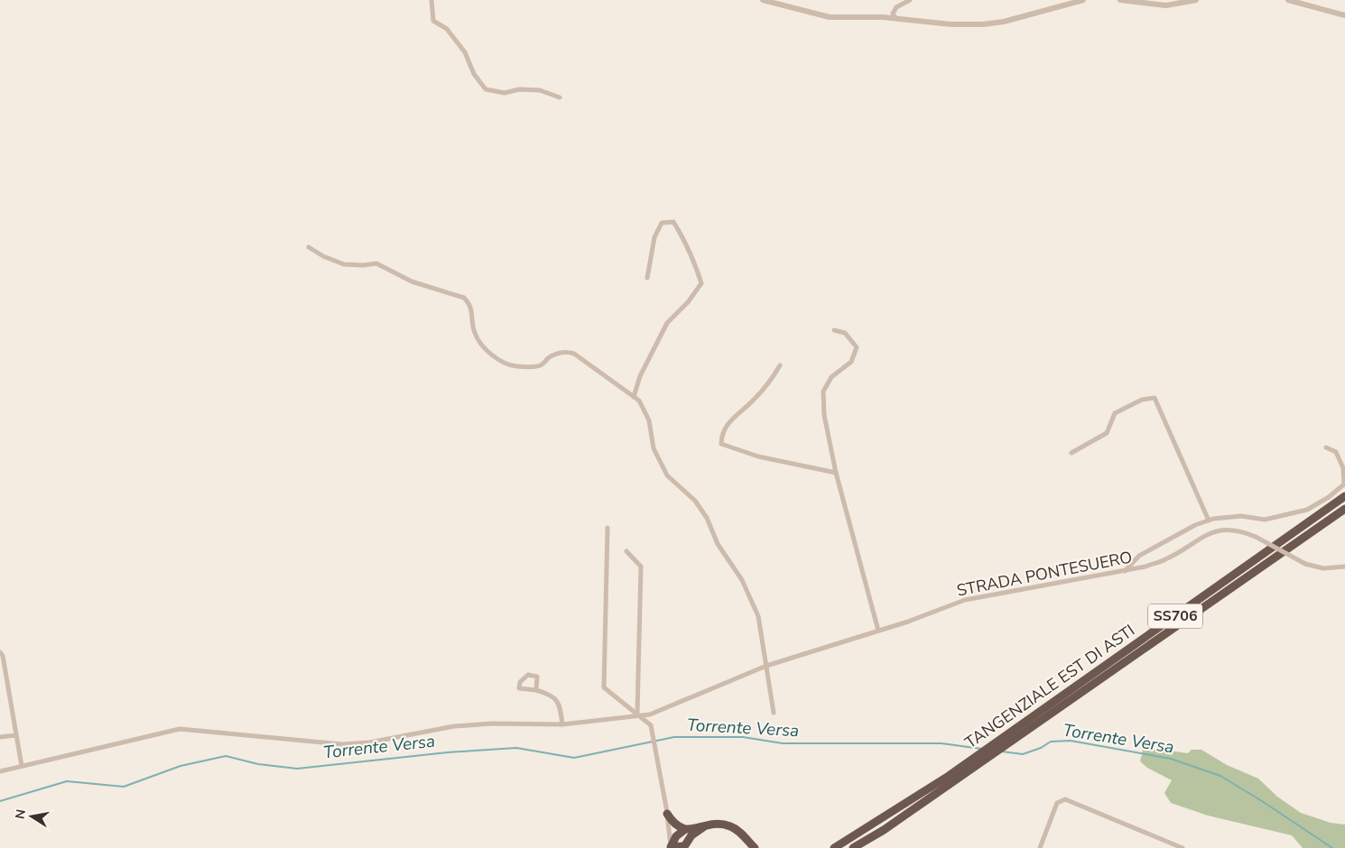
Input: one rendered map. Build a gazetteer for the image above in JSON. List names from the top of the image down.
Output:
{
  "streets": {
    "highway": ["SS706", "TANGENZIALE EST DI ASTI"],
    "street": ["STRADA PONTESUERO"]
  },
  "water": ["Torrente Versa"],
  "north": "left"
}
